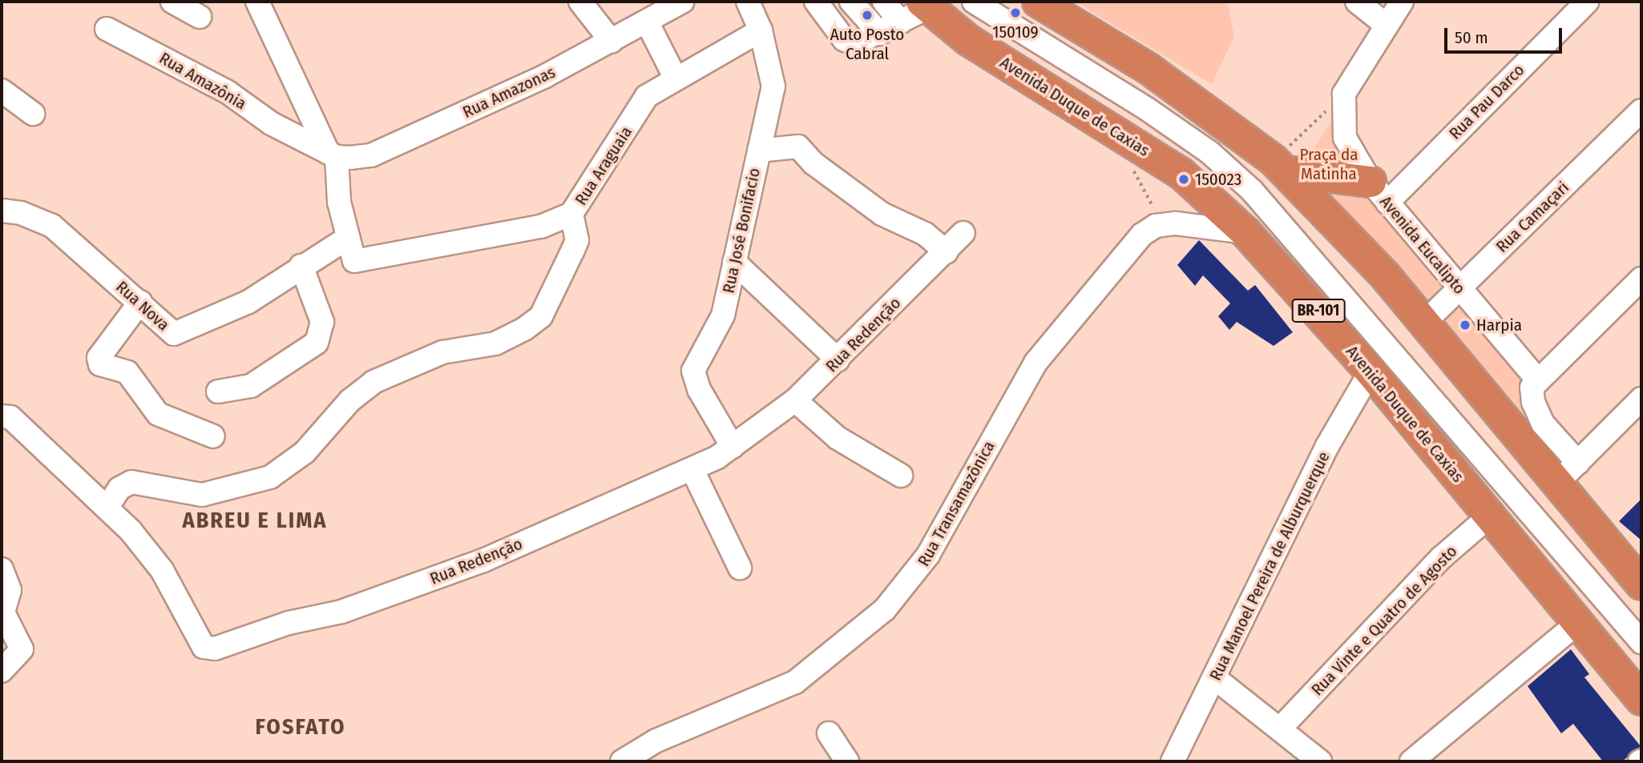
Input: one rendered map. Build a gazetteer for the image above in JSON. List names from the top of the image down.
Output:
{
  "streets": {
    "highway": ["Avenida Duque de Caxias", "BR-101"],
    "street": [
      "Rua Amazônia",
      "Rua Amazonas",
      "Rua Pau Darco",
      "Rua Araguaia",
      "Rua Camaçari",
      "Rua José Bonifacio",
      "Avenida Eucalipto",
      "Rua Nova",
      "Rua Redenção",
      "Rua Transamazônica",
      "Rua Manoel Pereira de Alburquerque",
      "Rua Vinte e Quatro de Agosto"
    ]
  },
  "crossings": [
    ["Rua Amazônia", "Rua Amazonas"],
    ["Rua Pau Darco", "Avenida Eucalipto"],
    ["Avenida Duque de Caxias", "Rua Transamazônica"],
    ["Avenida Duque de Caxias", "Rua Manoel Pereira de Alburquerque"],
    ["Avenida Duque de Caxias", "Rua Vinte e Quatro de Agosto"],
    ["Rua Araguaia", "Rua José Bonifacio"],
    ["Rua Araguaia", "Rua Nova"],
    ["Rua Camaçari", "Avenida Eucalipto"],
    ["Rua José Bonifacio", "Rua Redenção"]
  ],
  "districts": ["ABREU E LIMA", "FOSFATO"],
  "parks": ["Praça da Matinha"],
  "places": [
    "150109",
    "Auto Posto Cabral",
    "150023",
    "Harpia"
  ],
  "scale_bar": "50 m"
}
